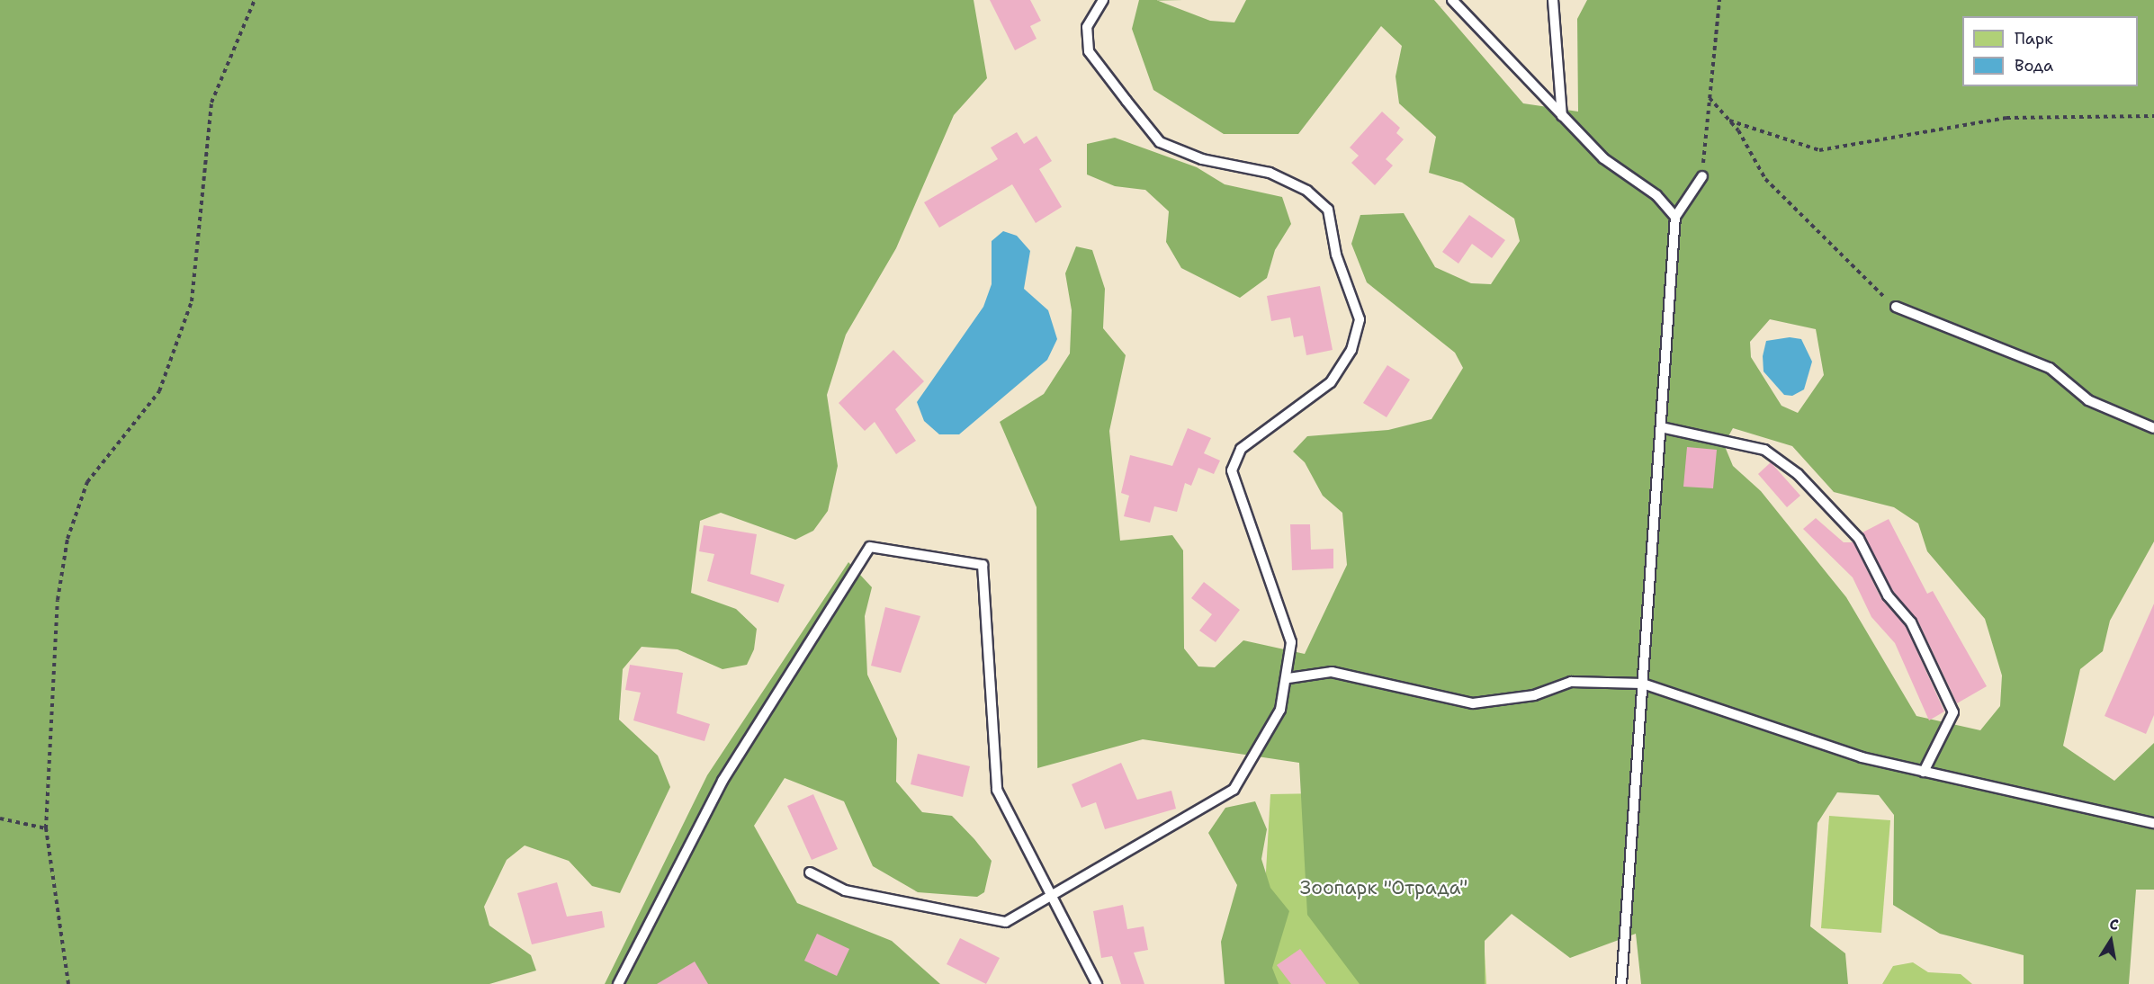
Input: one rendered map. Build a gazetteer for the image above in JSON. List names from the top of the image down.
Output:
{
  "parks": ["Зоопарк \"Отрада\""],
  "legend": ["Парк", "Вода"],
  "north": "top"
}
